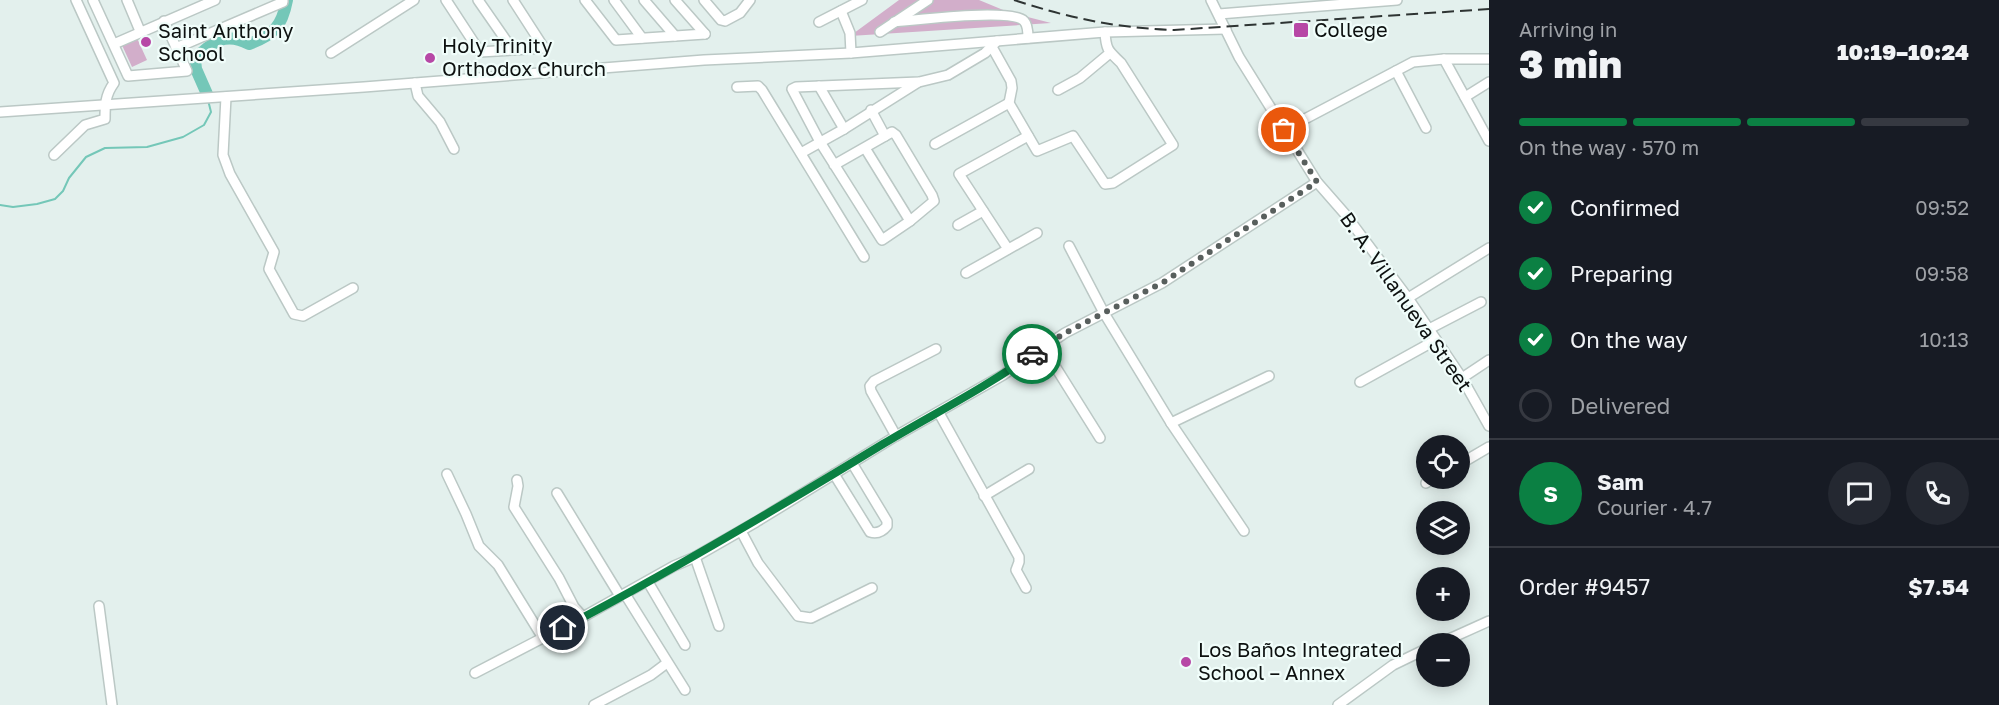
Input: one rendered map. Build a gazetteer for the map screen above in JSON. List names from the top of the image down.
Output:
{
  "streets": {
    "street": ["B. A. Villanueva Street"]
  },
  "places": {
    "transit": ["College"],
    "other": ["Saint Anthony School", "Holy Trinity Orthodox Church", "Los Baños Integrated School – Annex"]
  },
  "page": {
    "heading": ["3 min", "Arriving in", "10:19–10:24"],
    "panel": [
      "Sam",
      "Courier · 4.7",
      "Order #9457",
      "$7.54"
    ],
    "bar": "On the way · 570 m",
    "list": [
      ["Confirmed", "09:52"],
      ["Preparing", "09:58"],
      ["On the way", "10:13"],
      "Delivered"
    ],
    "map_buttons": ["+", "−"],
    "round": "S"
  }
}
